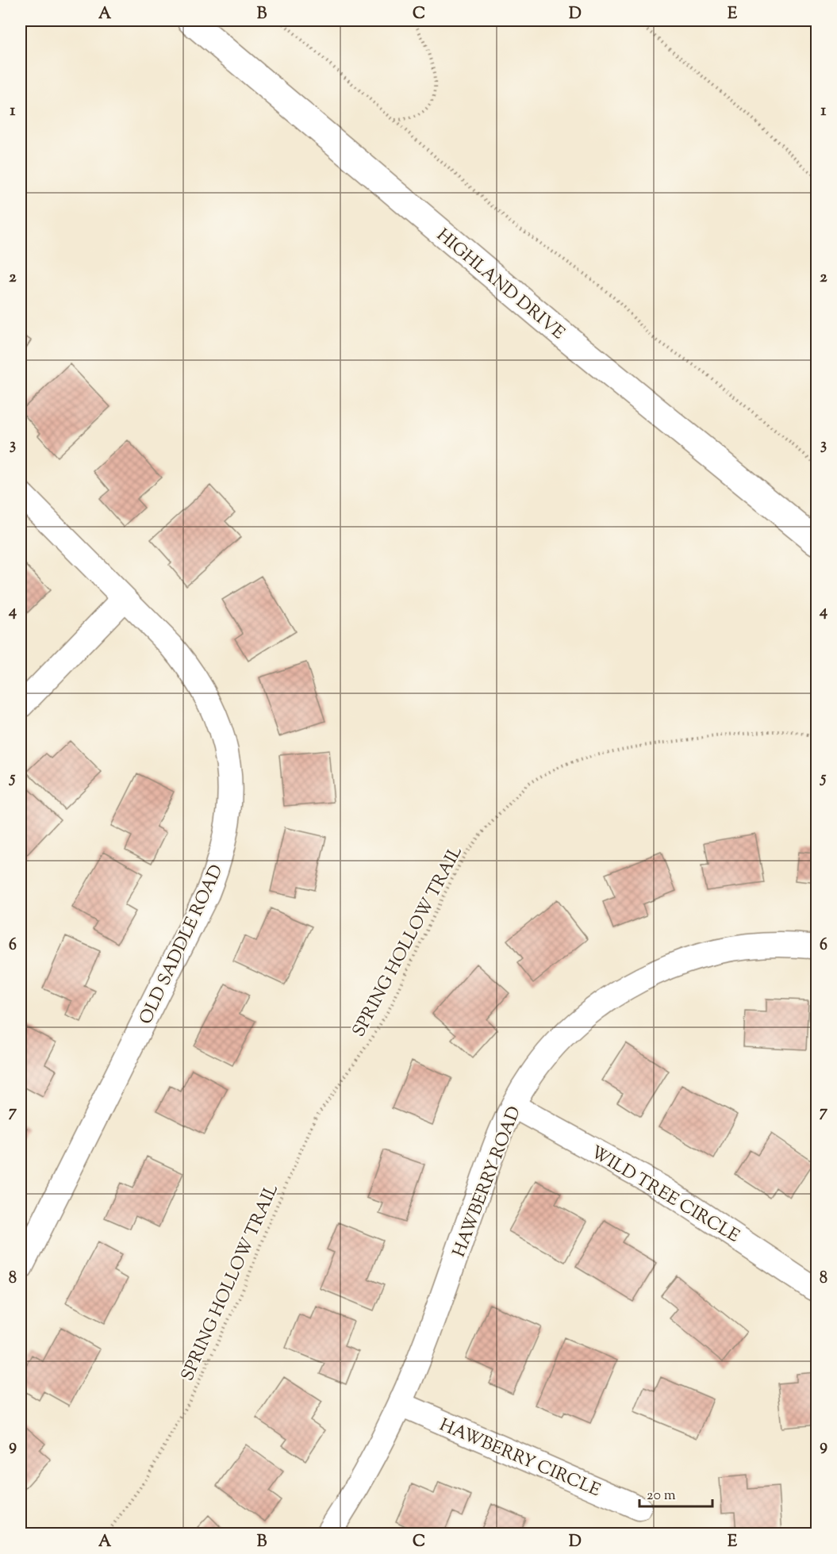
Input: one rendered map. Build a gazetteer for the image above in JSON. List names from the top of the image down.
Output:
{
  "streets": {
    "main road": ["HIGHLAND DRIVE"],
    "street": [
      "OLD SADDLE ROAD",
      "HAWBERRY ROAD",
      "WILD TREE CIRCLE",
      "HAWBERRY CIRCLE"
    ],
    "path": ["SPRING HOLLOW TRAIL"]
  },
  "crossings": [
    ["HAWBERRY ROAD", "WILD TREE CIRCLE"],
    ["HAWBERRY ROAD", "HAWBERRY CIRCLE"]
  ],
  "scale_bar": "20 m",
  "grid": {
    "columns": [
      "A",
      "B",
      "C",
      "D",
      "E"
    ],
    "rows": [
      "1",
      "2",
      "3",
      "4",
      "5",
      "6",
      "7",
      "8",
      "9"
    ]
  }
}
